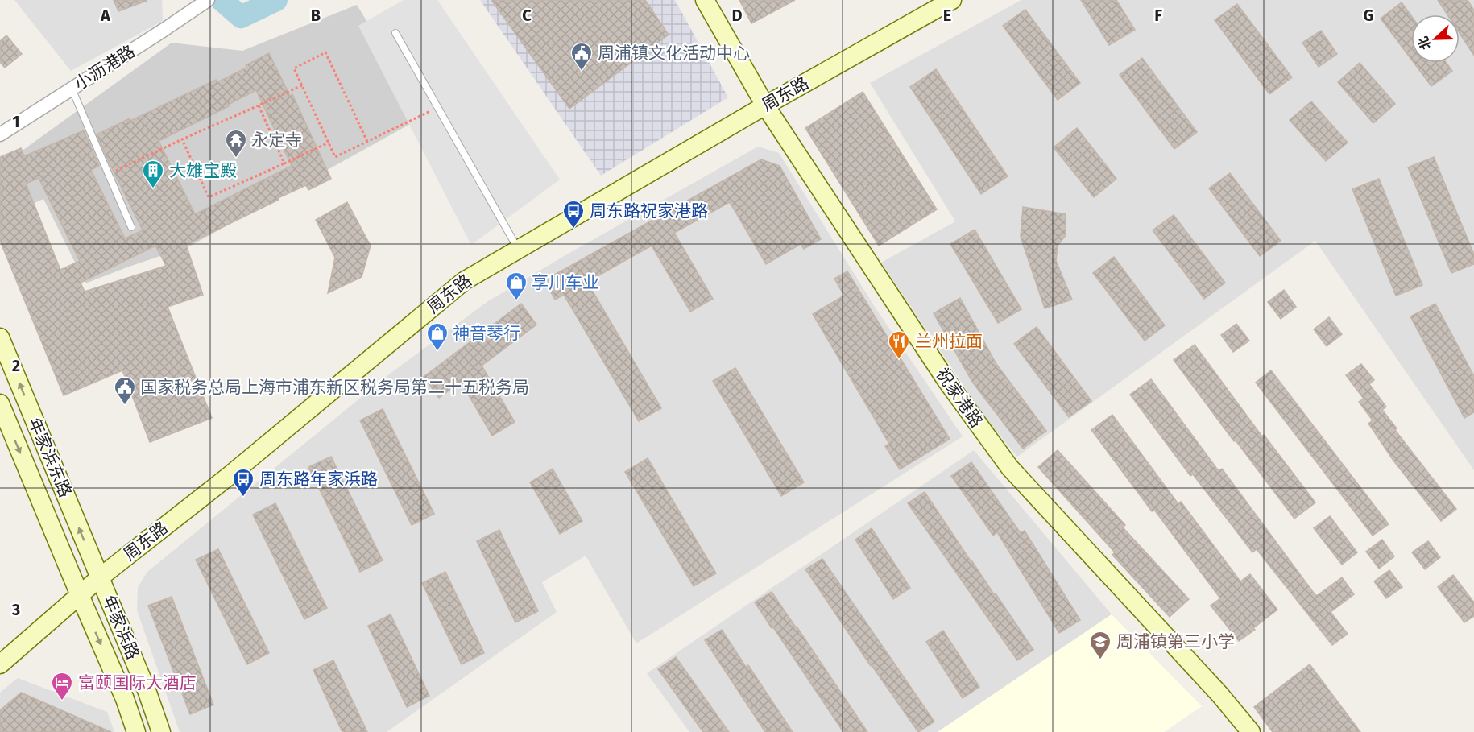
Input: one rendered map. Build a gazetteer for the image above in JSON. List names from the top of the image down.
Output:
{
  "streets": {
    "street": [
      "小沥港路",
      "周东路",
      "祝家港路",
      "年家浜东路",
      "年家浜路"
    ]
  },
  "crossings": [
    ["周东路", "祝家港路"],
    ["周东路", "年家浜东路"],
    ["周东路", "年家浜路"],
    ["年家浜东路", "年家浜路"]
  ],
  "places": {
    "public building": ["周浦镇文化活动中心", "国家税务总局上海市浦东新区税务局第二十五税务局"],
    "temple": ["永定寺"],
    "building": ["大雄宝殿"],
    "bus stop": ["周东路祝家港路", "周东路年家浜路"],
    "shop": ["享川车业", "神音琴行"],
    "restaurant": ["兰州拉面"],
    "school or university": ["周浦镇第三小学"],
    "hotel": ["富颐国际大酒店"]
  },
  "north": "left",
  "grid": {
    "columns": [
      "A",
      "B",
      "C",
      "D",
      "E",
      "F",
      "G"
    ],
    "rows": ["1", "2", "3"]
  }
}
